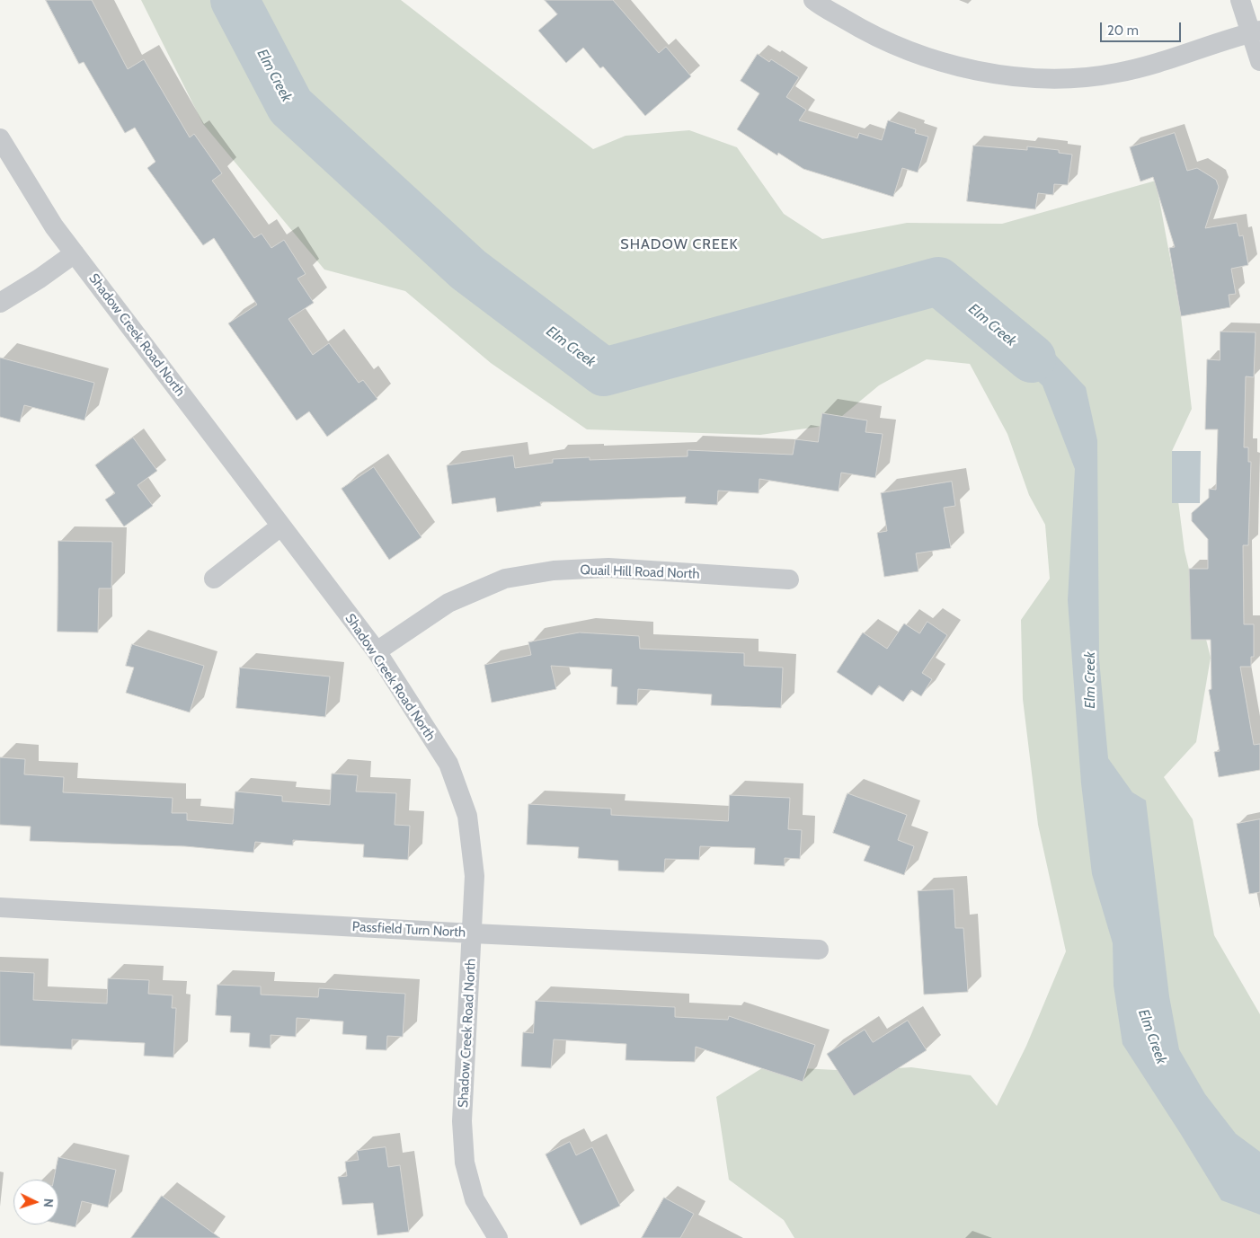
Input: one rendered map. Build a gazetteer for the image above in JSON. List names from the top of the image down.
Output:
{
  "streets": {
    "street": ["Shadow Creek Road North", "Quail Hill Road North", "Passfield Turn North"]
  },
  "crossings": [
    ["Shadow Creek Road North", "Quail Hill Road North"],
    ["Shadow Creek Road North", "Passfield Turn North"]
  ],
  "districts": ["SHADOW CREEK"],
  "water": ["Elm Creek"],
  "scale_bar": "20 m",
  "north": "right"
}
